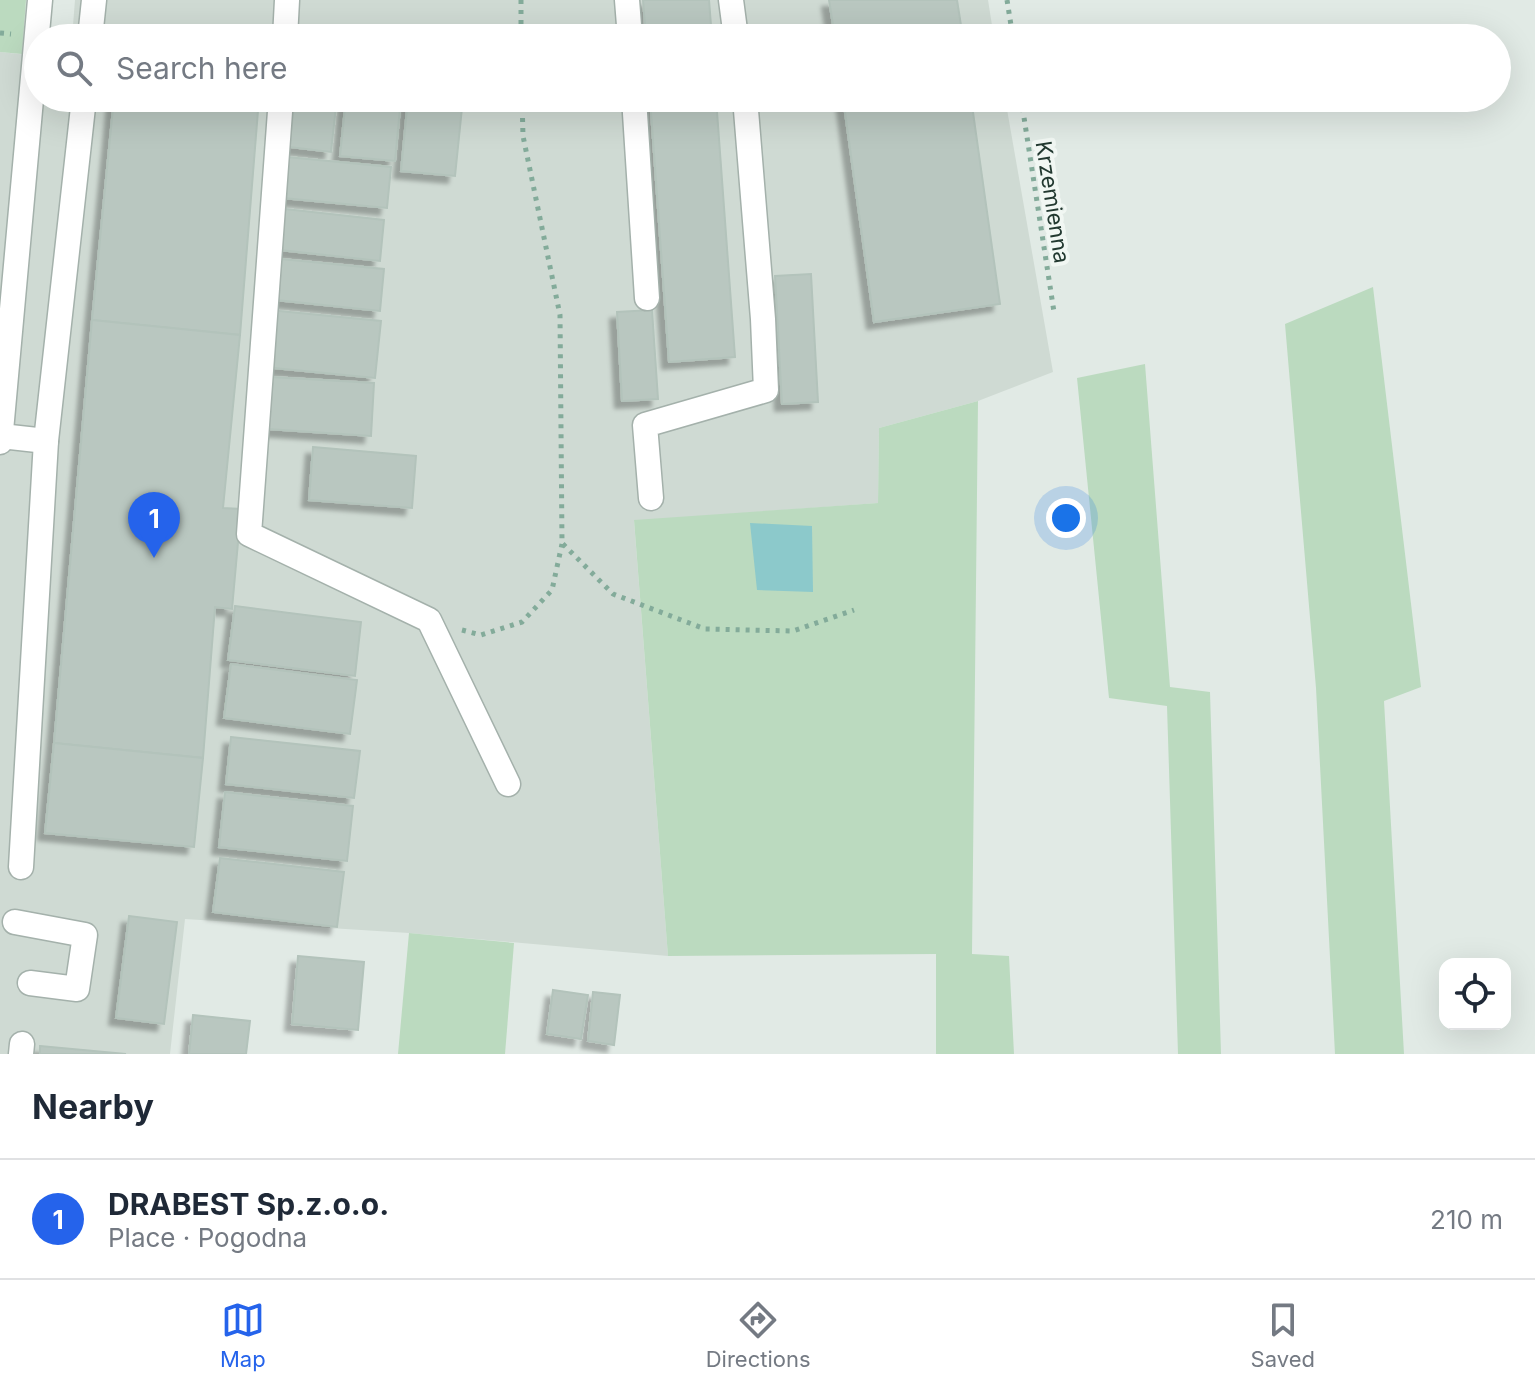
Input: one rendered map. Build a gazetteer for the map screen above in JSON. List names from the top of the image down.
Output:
{
  "streets": {
    "path": ["Krzemienna"]
  },
  "page": {
    "search": "Search here",
    "pins": "1",
    "heading": "Nearby",
    "list": [
      {
        "mark": "1",
        "name": "DRABEST Sp.z.o.o.",
        "note": "Place · Pogodna",
        "value": "210 m"
      }
    ],
    "nav": ["Map", "Directions", "Saved"]
  }
}
